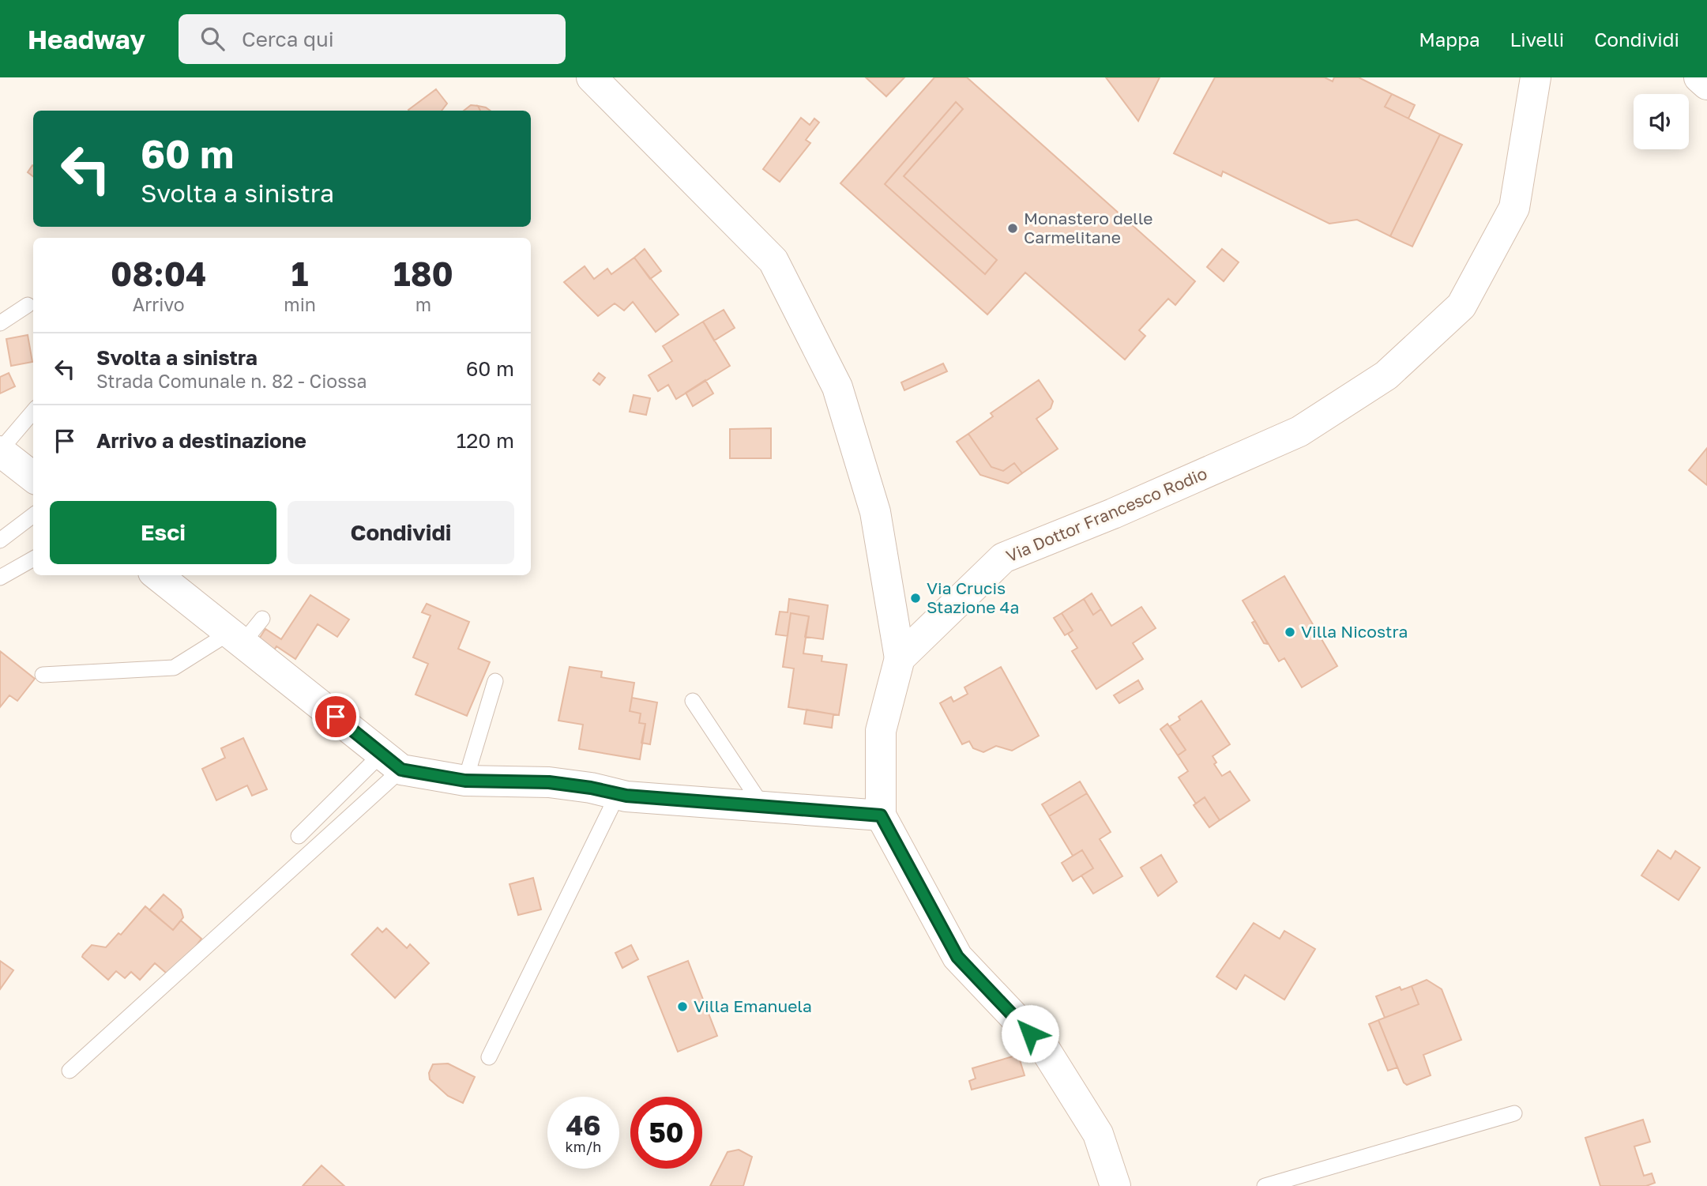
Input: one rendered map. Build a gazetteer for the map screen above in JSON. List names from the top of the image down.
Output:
{
  "streets": {
    "main road": ["Via Dottor Francesco Rodio"]
  },
  "places": [
    "Monastero delle Carmelitane",
    "Via Crucis Stazione 4ª",
    "Villa Nicostra",
    "Villa Emanuela"
  ],
  "page": {
    "header": "Headway",
    "search": "Cerca qui",
    "nav": ["Mappa", "Livelli", "Condividi"],
    "turn": ["60 m", "Svolta a sinistra"],
    "eta": [
      "08:04",
      "Arrivo",
      "1",
      "min",
      "180",
      "m"
    ],
    "list": [
      {
        "name": "Svolta a sinistra",
        "note": "Strada Comunale n. 82 - Ciossa",
        "value": "60 m"
      },
      {
        "name": "Arrivo a destinazione",
        "value": "120 m"
      }
    ],
    "buttons": ["Esci", "Condividi"],
    "speed": "46 km/h",
    "limit": "50"
  }
}
